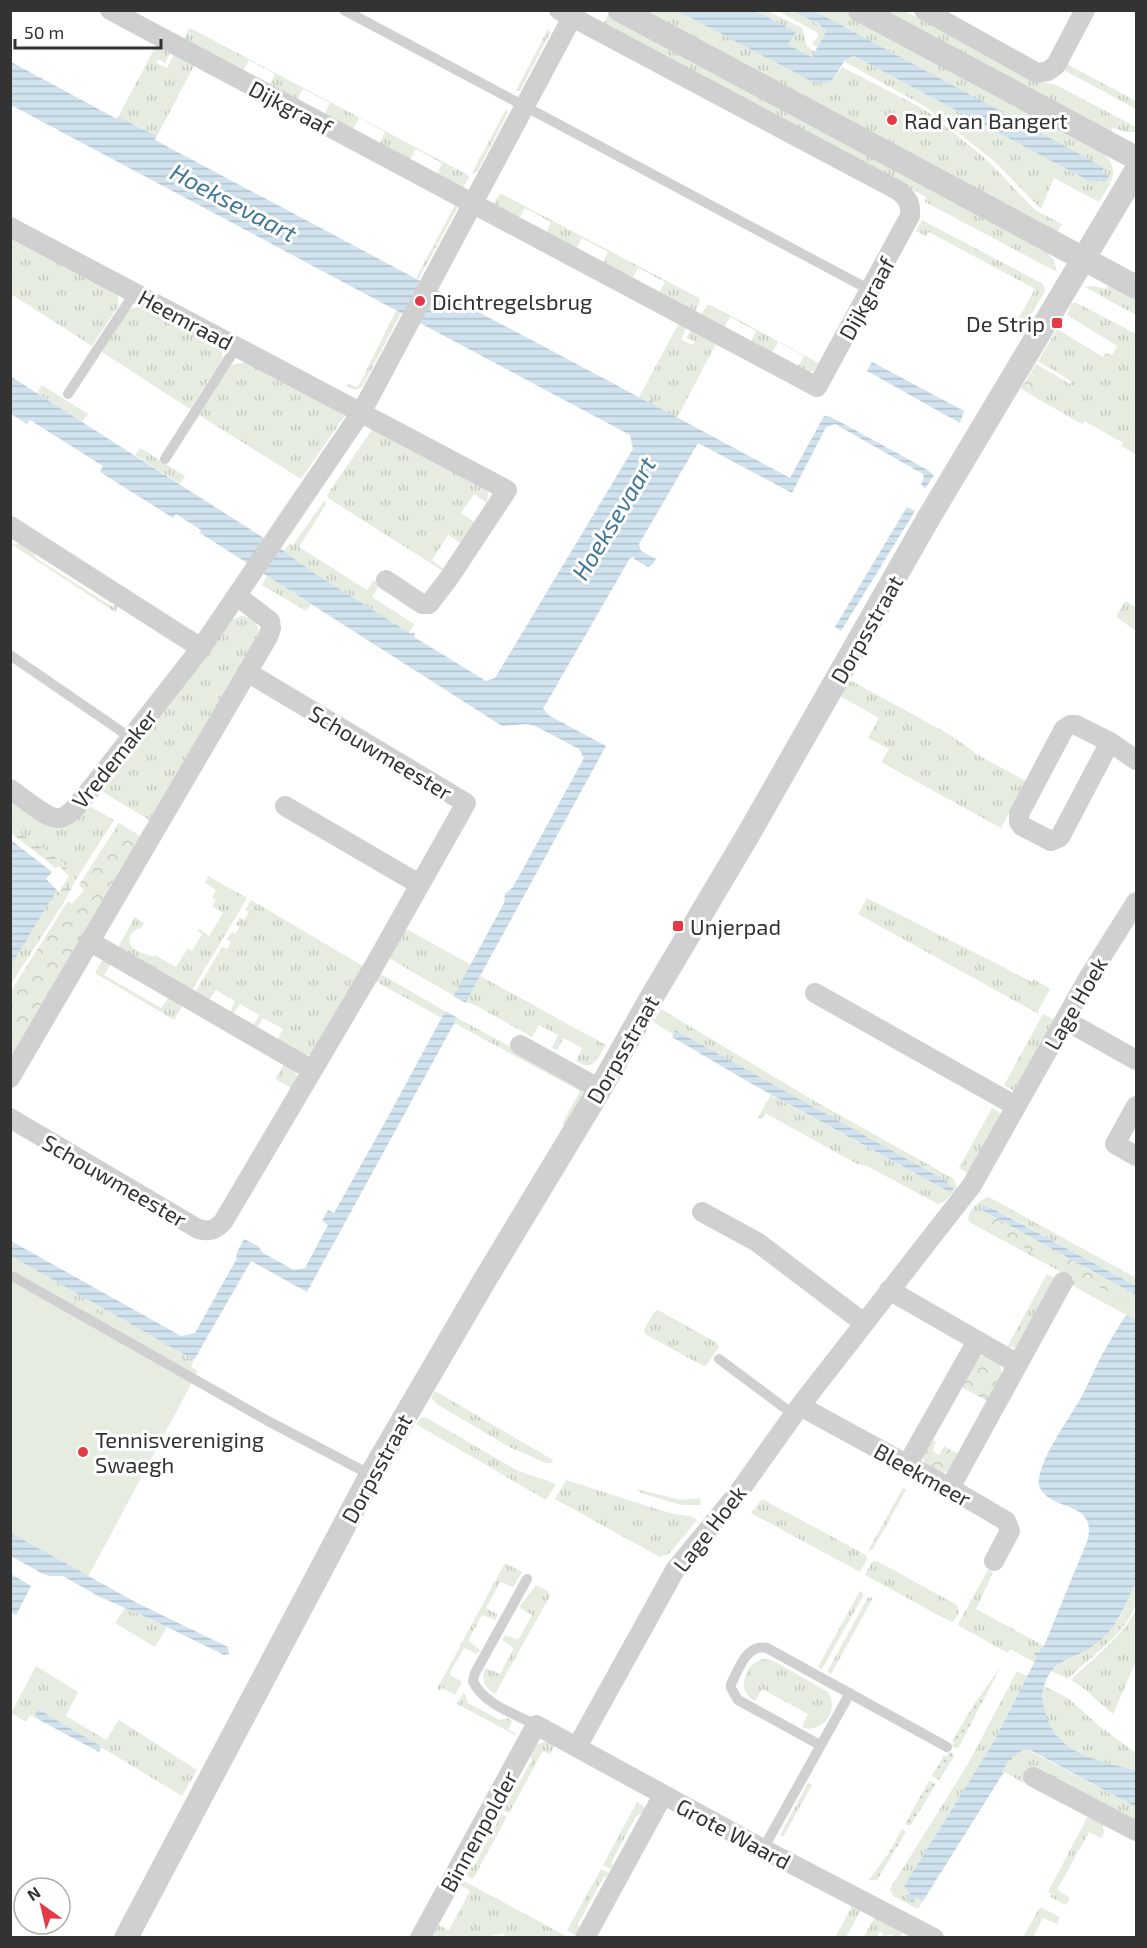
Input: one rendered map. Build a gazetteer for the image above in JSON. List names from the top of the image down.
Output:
{
  "streets": {
    "street": [
      "Dijkgraaf",
      "Heemraad",
      "Dorpsstraat",
      "Schouwmeester",
      "Vredemaker",
      "Lage Hoek",
      "Bleekmeer",
      "Binnenpolder",
      "Grote Waard"
    ]
  },
  "crossings": [
    ["Dijkgraaf", "Heemraad"],
    ["Dijkgraaf", "Vredemaker"],
    ["Heemraad", "Vredemaker"],
    ["Lage Hoek", "Bleekmeer"],
    ["Lage Hoek", "Grote Waard"],
    ["Binnenpolder", "Grote Waard"]
  ],
  "water": ["Hoeksevaart"],
  "places": {
    "other": ["Rad van Bangert", "Dichtregelsbrug", "Tennisvereniging Swaegh"],
    "transit": ["De Strip", "Unjerpad"]
  },
  "scale_bar": "50 m",
  "north": "top left"
}
